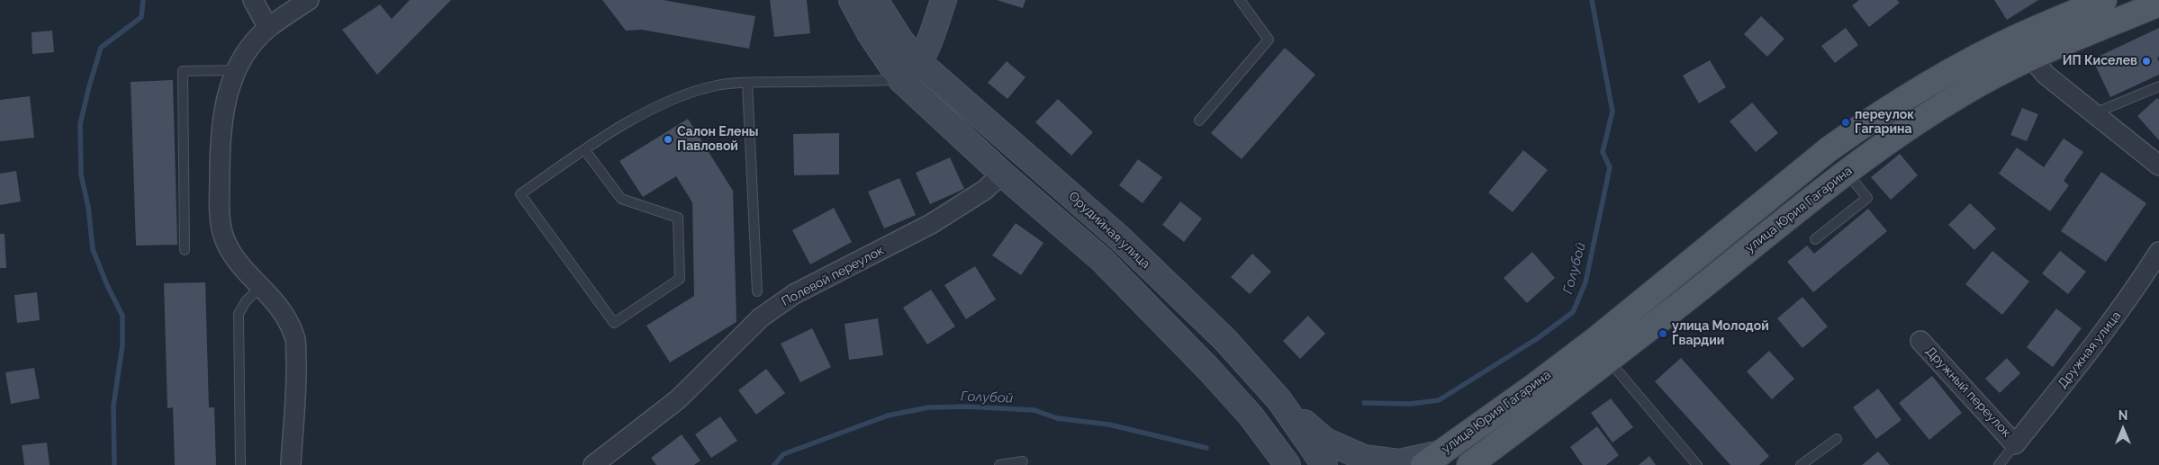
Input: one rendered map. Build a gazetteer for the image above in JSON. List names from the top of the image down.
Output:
{
  "streets": {
    "main road": ["улица Юрия Гагарина", "Орудийная улица"],
    "street": ["Полевой переулок", "Дружная улица", "Дружный переулок"]
  },
  "crossings": [
    ["Дружная улица", "Дружный переулок"]
  ],
  "water": ["Голубой"],
  "places": [
    "ИП Киселев",
    "переулок Гагарина",
    "Салон Елены Павловой",
    "улица Молодой Гвардии"
  ],
  "north": "top"
}
